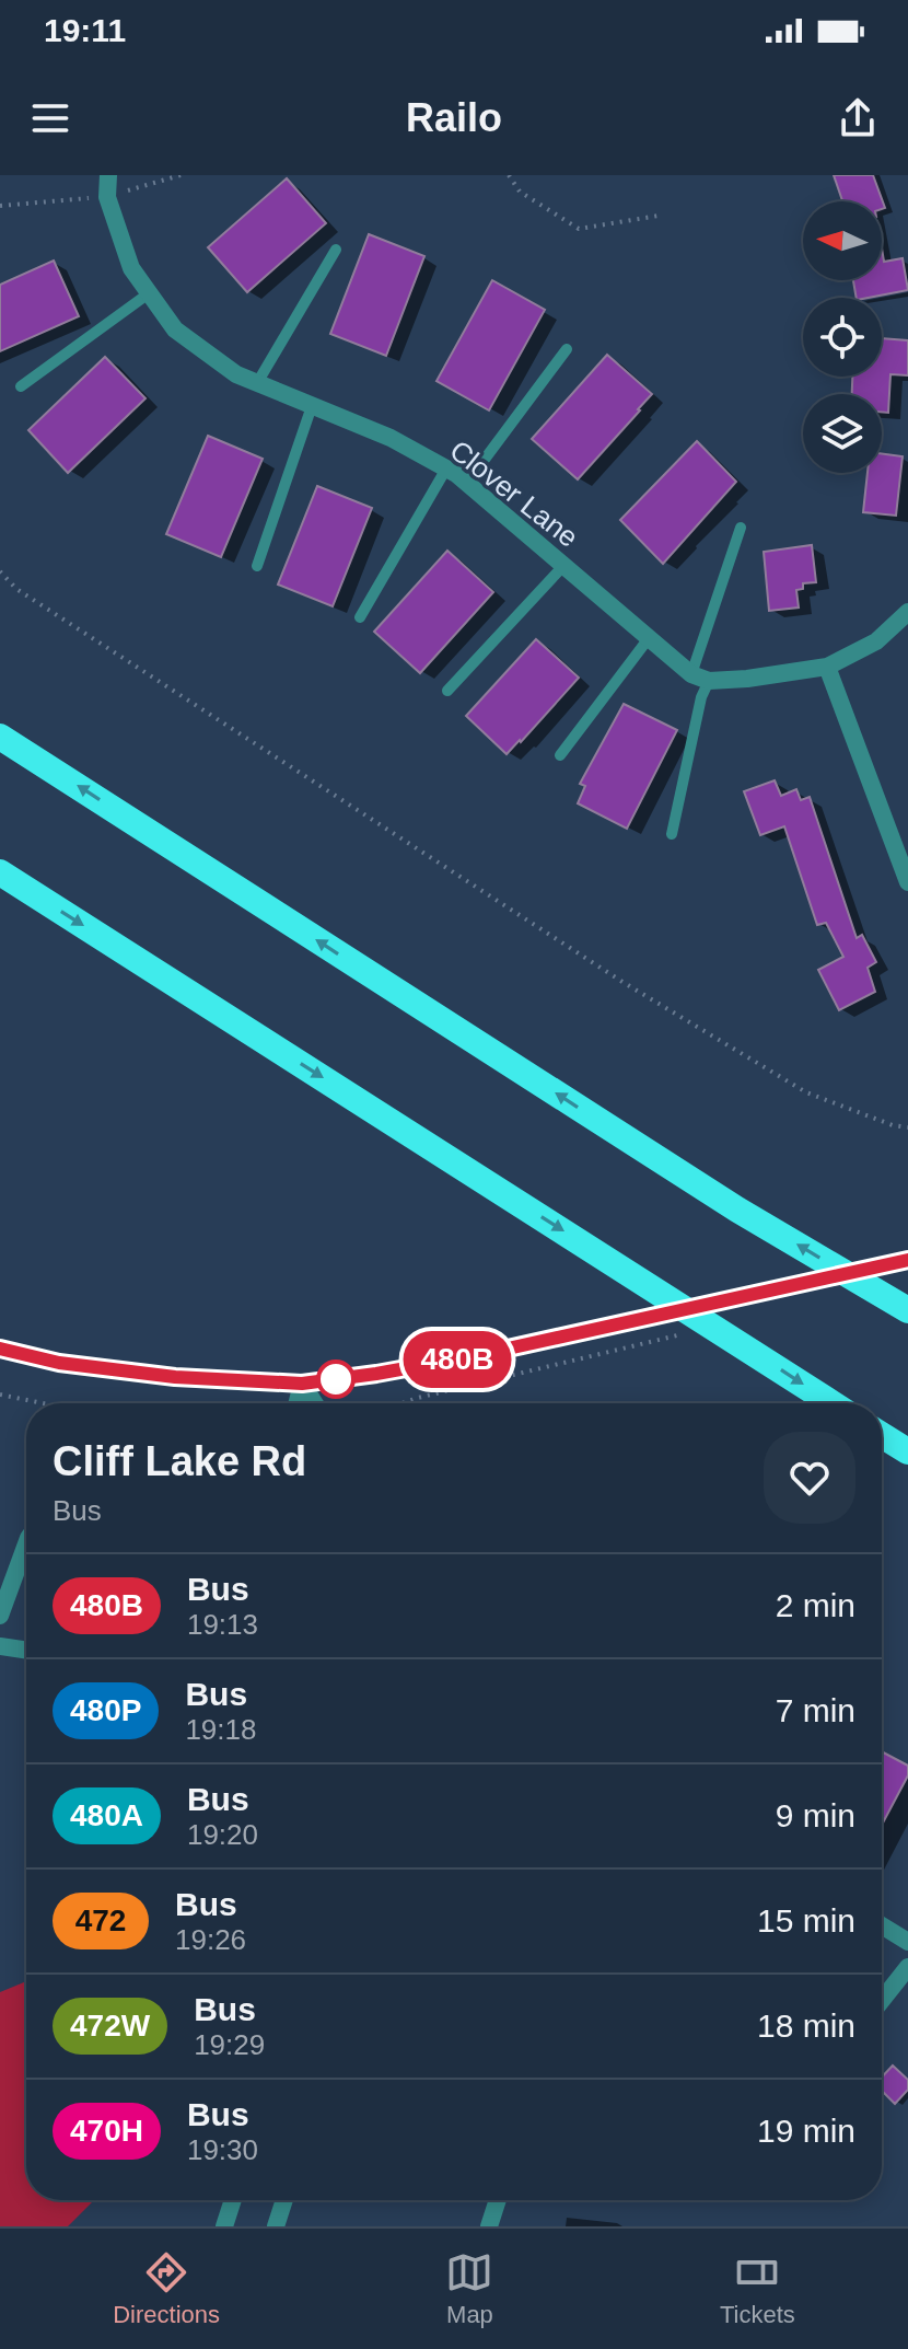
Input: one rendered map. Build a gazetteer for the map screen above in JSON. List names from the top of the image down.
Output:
{
  "streets": {
    "street": ["Clover Lane"]
  },
  "lines": ["bus line 480B"],
  "north": "left",
  "page": {
    "status": "19:11",
    "header": "Railo",
    "on_map": "480B",
    "heading": ["Cliff Lake Rd", "Bus"],
    "list": [
      {
        "mark": "480B",
        "name": "Bus",
        "note": "19:13",
        "value": "2 min"
      },
      {
        "mark": "480P",
        "name": "Bus",
        "note": "19:18",
        "value": "7 min"
      },
      {
        "mark": "480A",
        "name": "Bus",
        "note": "19:20",
        "value": "9 min"
      },
      {
        "mark": "472",
        "name": "Bus",
        "note": "19:26",
        "value": "15 min"
      },
      {
        "mark": "472W",
        "name": "Bus",
        "note": "19:29",
        "value": "18 min"
      },
      {
        "mark": "470H",
        "name": "Bus",
        "note": "19:30",
        "value": "19 min"
      }
    ],
    "tabs": ["Directions", "Map", "Tickets"]
  }
}
